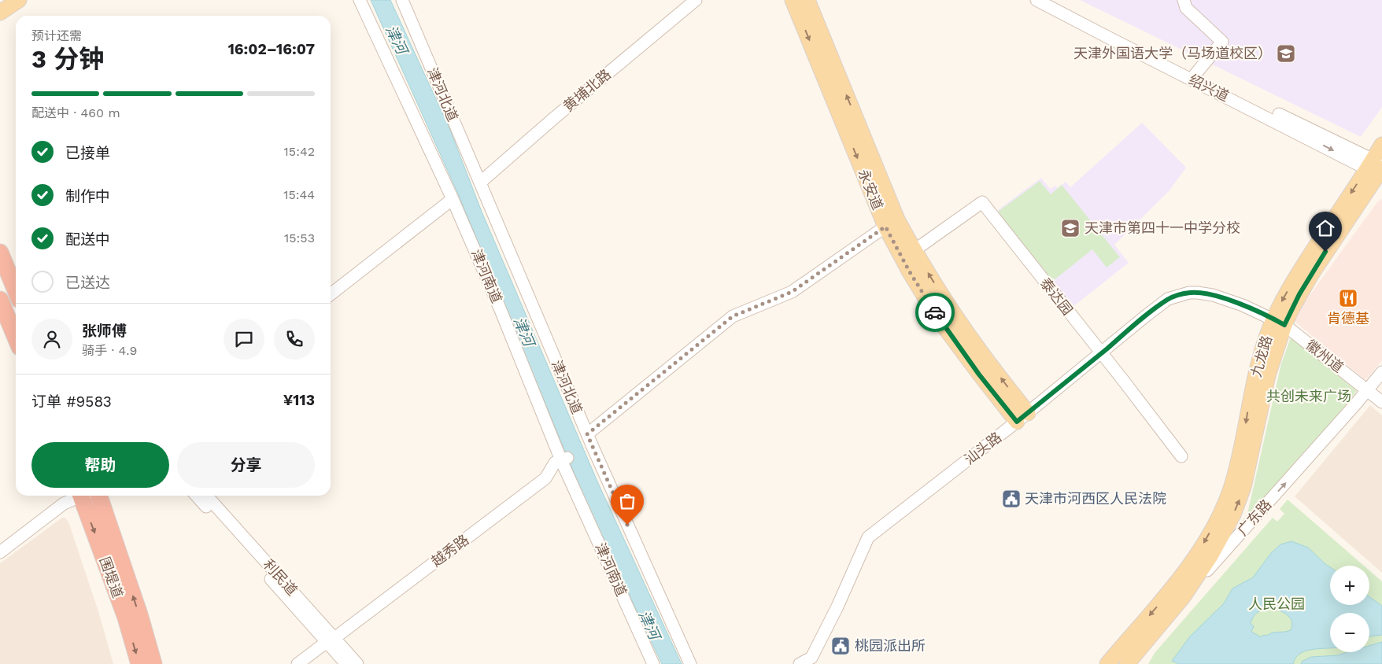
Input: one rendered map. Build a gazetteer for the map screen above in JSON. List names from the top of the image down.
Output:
{
  "streets": {
    "highway": ["围堤道"],
    "main road": ["永安道", "九龙路", "广东路"],
    "street": [
      "绍兴道",
      "黄埔北路",
      "津河北道",
      "津河南道",
      "泰达园",
      "徽州道",
      "汕头路",
      "越秀路",
      "利民道"
    ]
  },
  "crossings": [
    ["绍兴道", "九龙路"],
    ["黄埔北路", "津河北道"],
    ["永安道", "泰达园"],
    ["永安道", "汕头路"],
    ["津河南道", "越秀路"],
    ["泰达园", "汕头路"],
    ["九龙路", "徽州道"],
    ["九龙路", "汕头路"],
    ["九龙路", "广东路"],
    ["徽州道", "汕头路"],
    ["徽州道", "广东路"],
    ["越秀路", "利民道"]
  ],
  "one_way": ["广东路"],
  "water": ["津河"],
  "parks": ["共创未来广场", "人民公园"],
  "places": {
    "school or university": ["天津外国语大学（马场道校区）", "天津市第四十一中学分校"],
    "restaurant": ["肯德基"],
    "public building": ["天津市河西区人民法院", "桃园派出所"]
  },
  "page": {
    "heading": ["3 分钟", "预计还需", "16:02–16:07"],
    "panel": [
      "张师傅",
      "骑手 · 4.9",
      "订单 #9583",
      "¥113"
    ],
    "bar": "配送中 · 460 m",
    "list": [
      ["已接单", "15:42"],
      ["制作中", "15:44"],
      ["配送中", "15:53"],
      "已送达"
    ],
    "buttons": ["帮助", "分享"],
    "map_buttons": ["+", "−"]
  }
}
